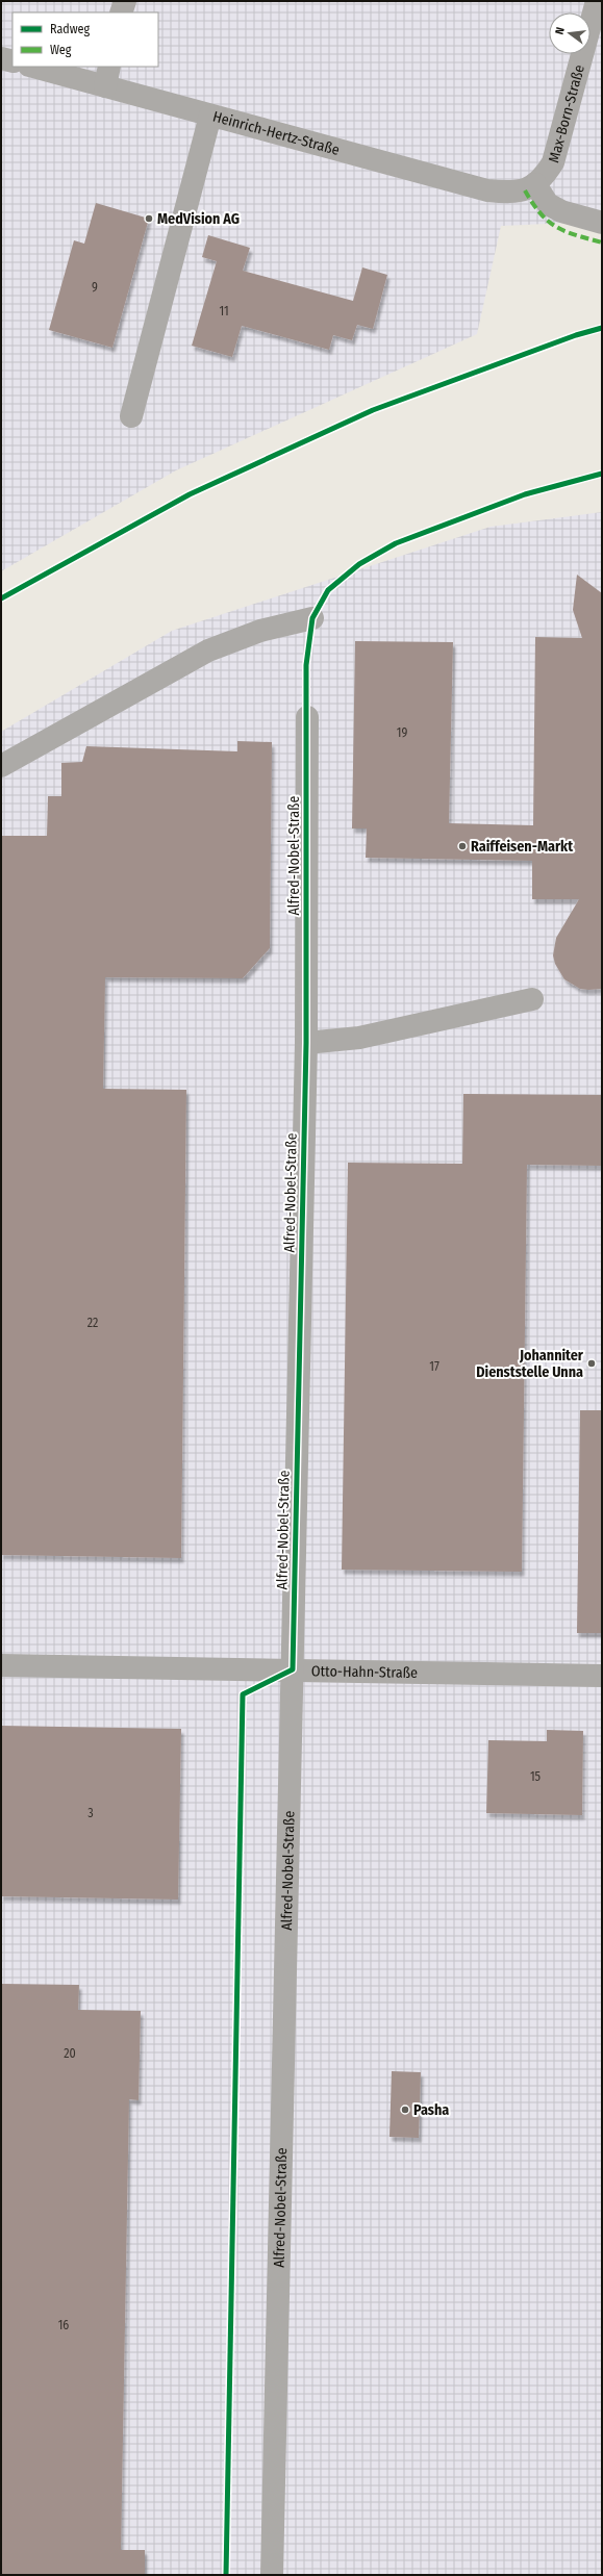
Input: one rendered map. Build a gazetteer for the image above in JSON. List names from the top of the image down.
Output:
{
  "streets": {
    "street": [
      "Max-Born-Straße",
      "Heinrich-Hertz-Straße",
      "Alfred-Nobel-Straße",
      "Otto-Hahn-Straße"
    ]
  },
  "crossings": [
    ["Max-Born-Straße", "Heinrich-Hertz-Straße"],
    ["Alfred-Nobel-Straße", "Otto-Hahn-Straße"]
  ],
  "places": [
    "MedVision AG",
    "Raiffeisen-Markt",
    "Johanniter Dienststelle Unna",
    "Pasha"
  ],
  "house_numbers": [
    "9",
    "11",
    "19",
    "22",
    "17",
    "15",
    "3",
    "20",
    "16"
  ],
  "legend": ["Radweg", "Weg"],
  "north": "left"
}
